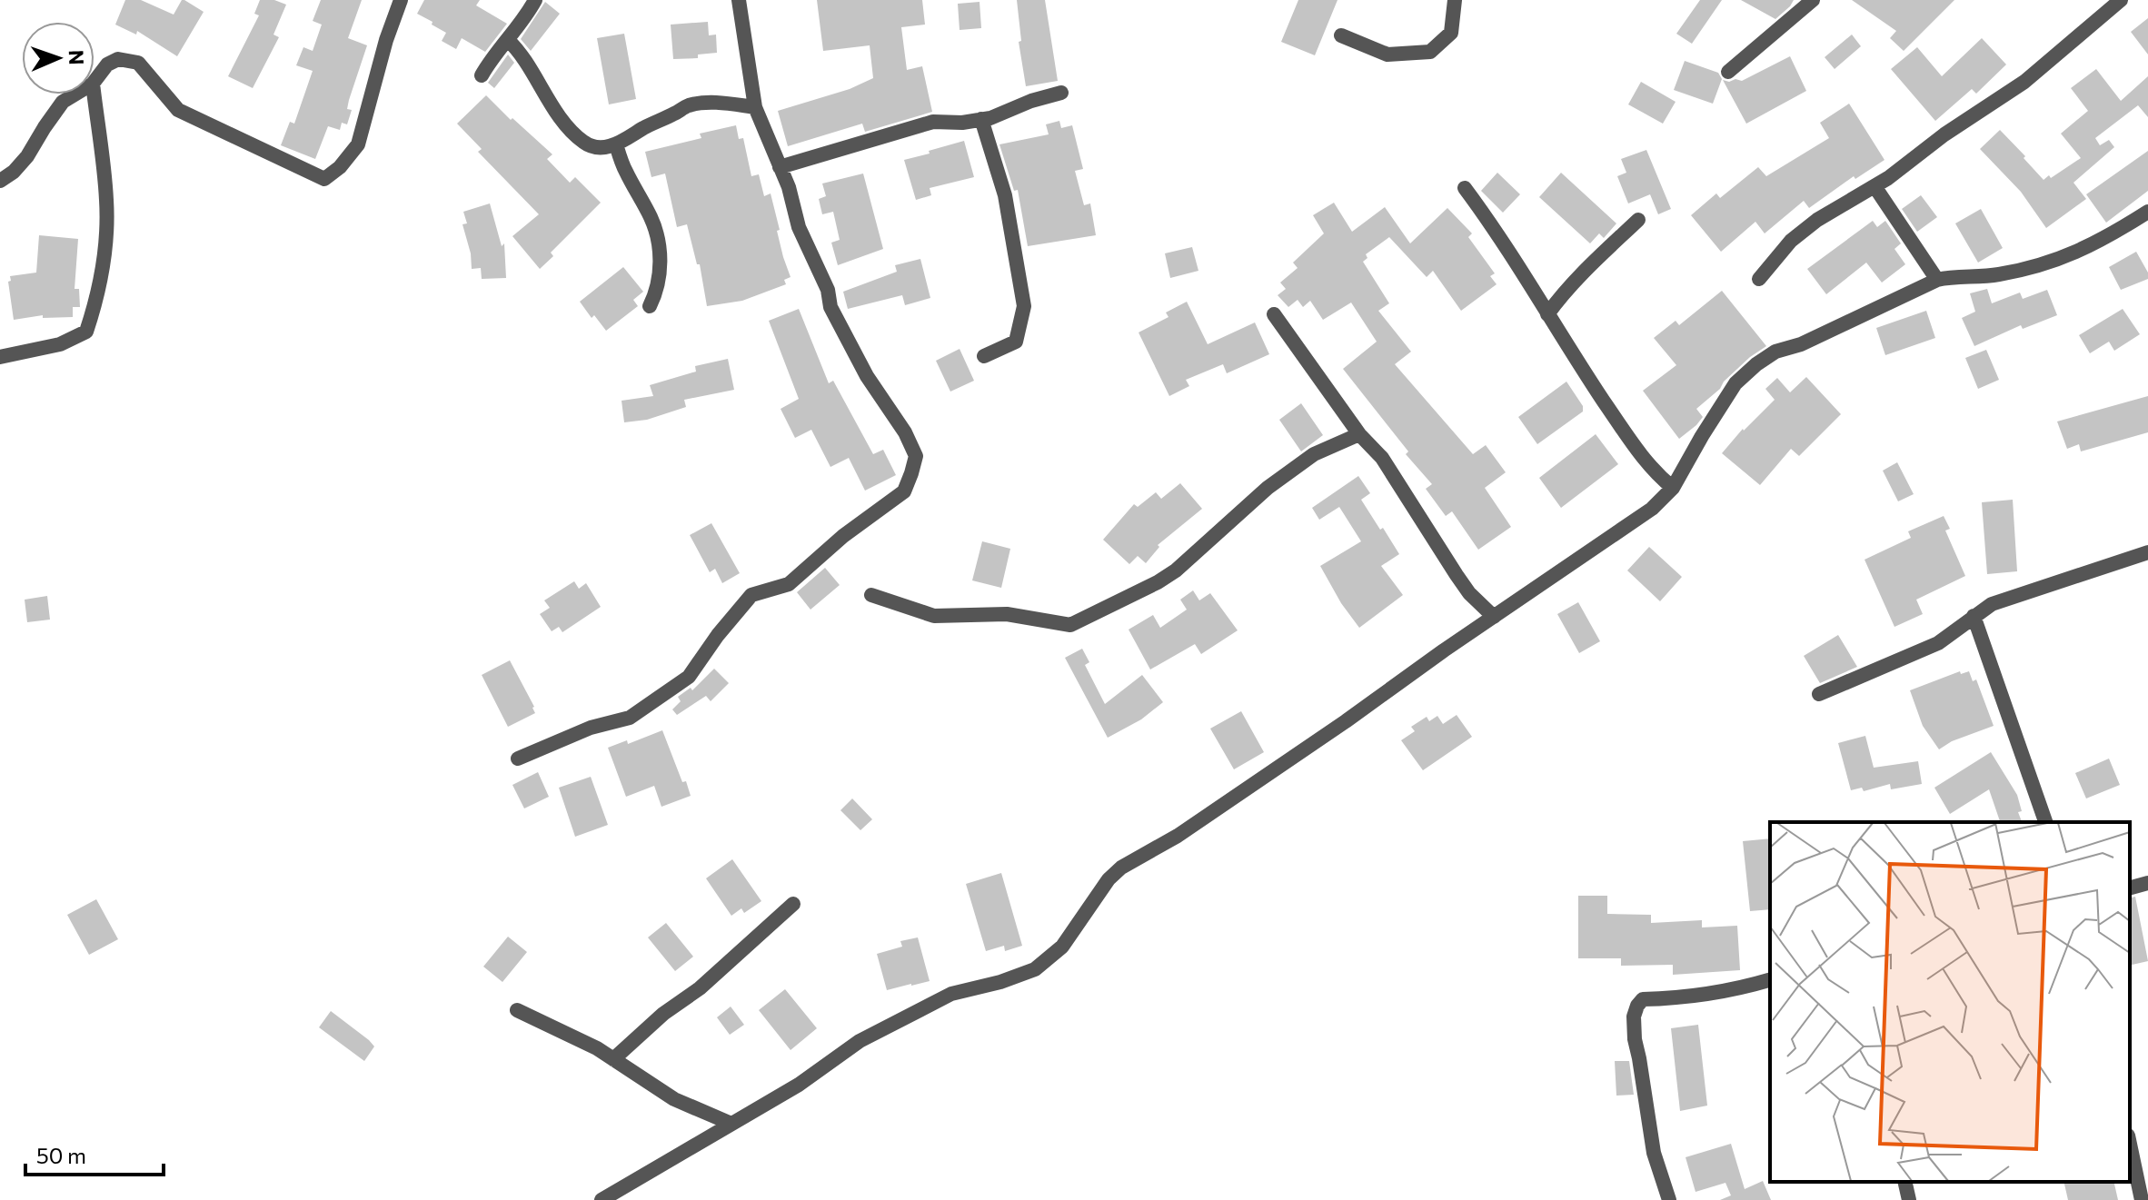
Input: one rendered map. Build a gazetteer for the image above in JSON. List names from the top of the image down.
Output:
{
  "scale_bar": "50 m",
  "north": "right"
}
